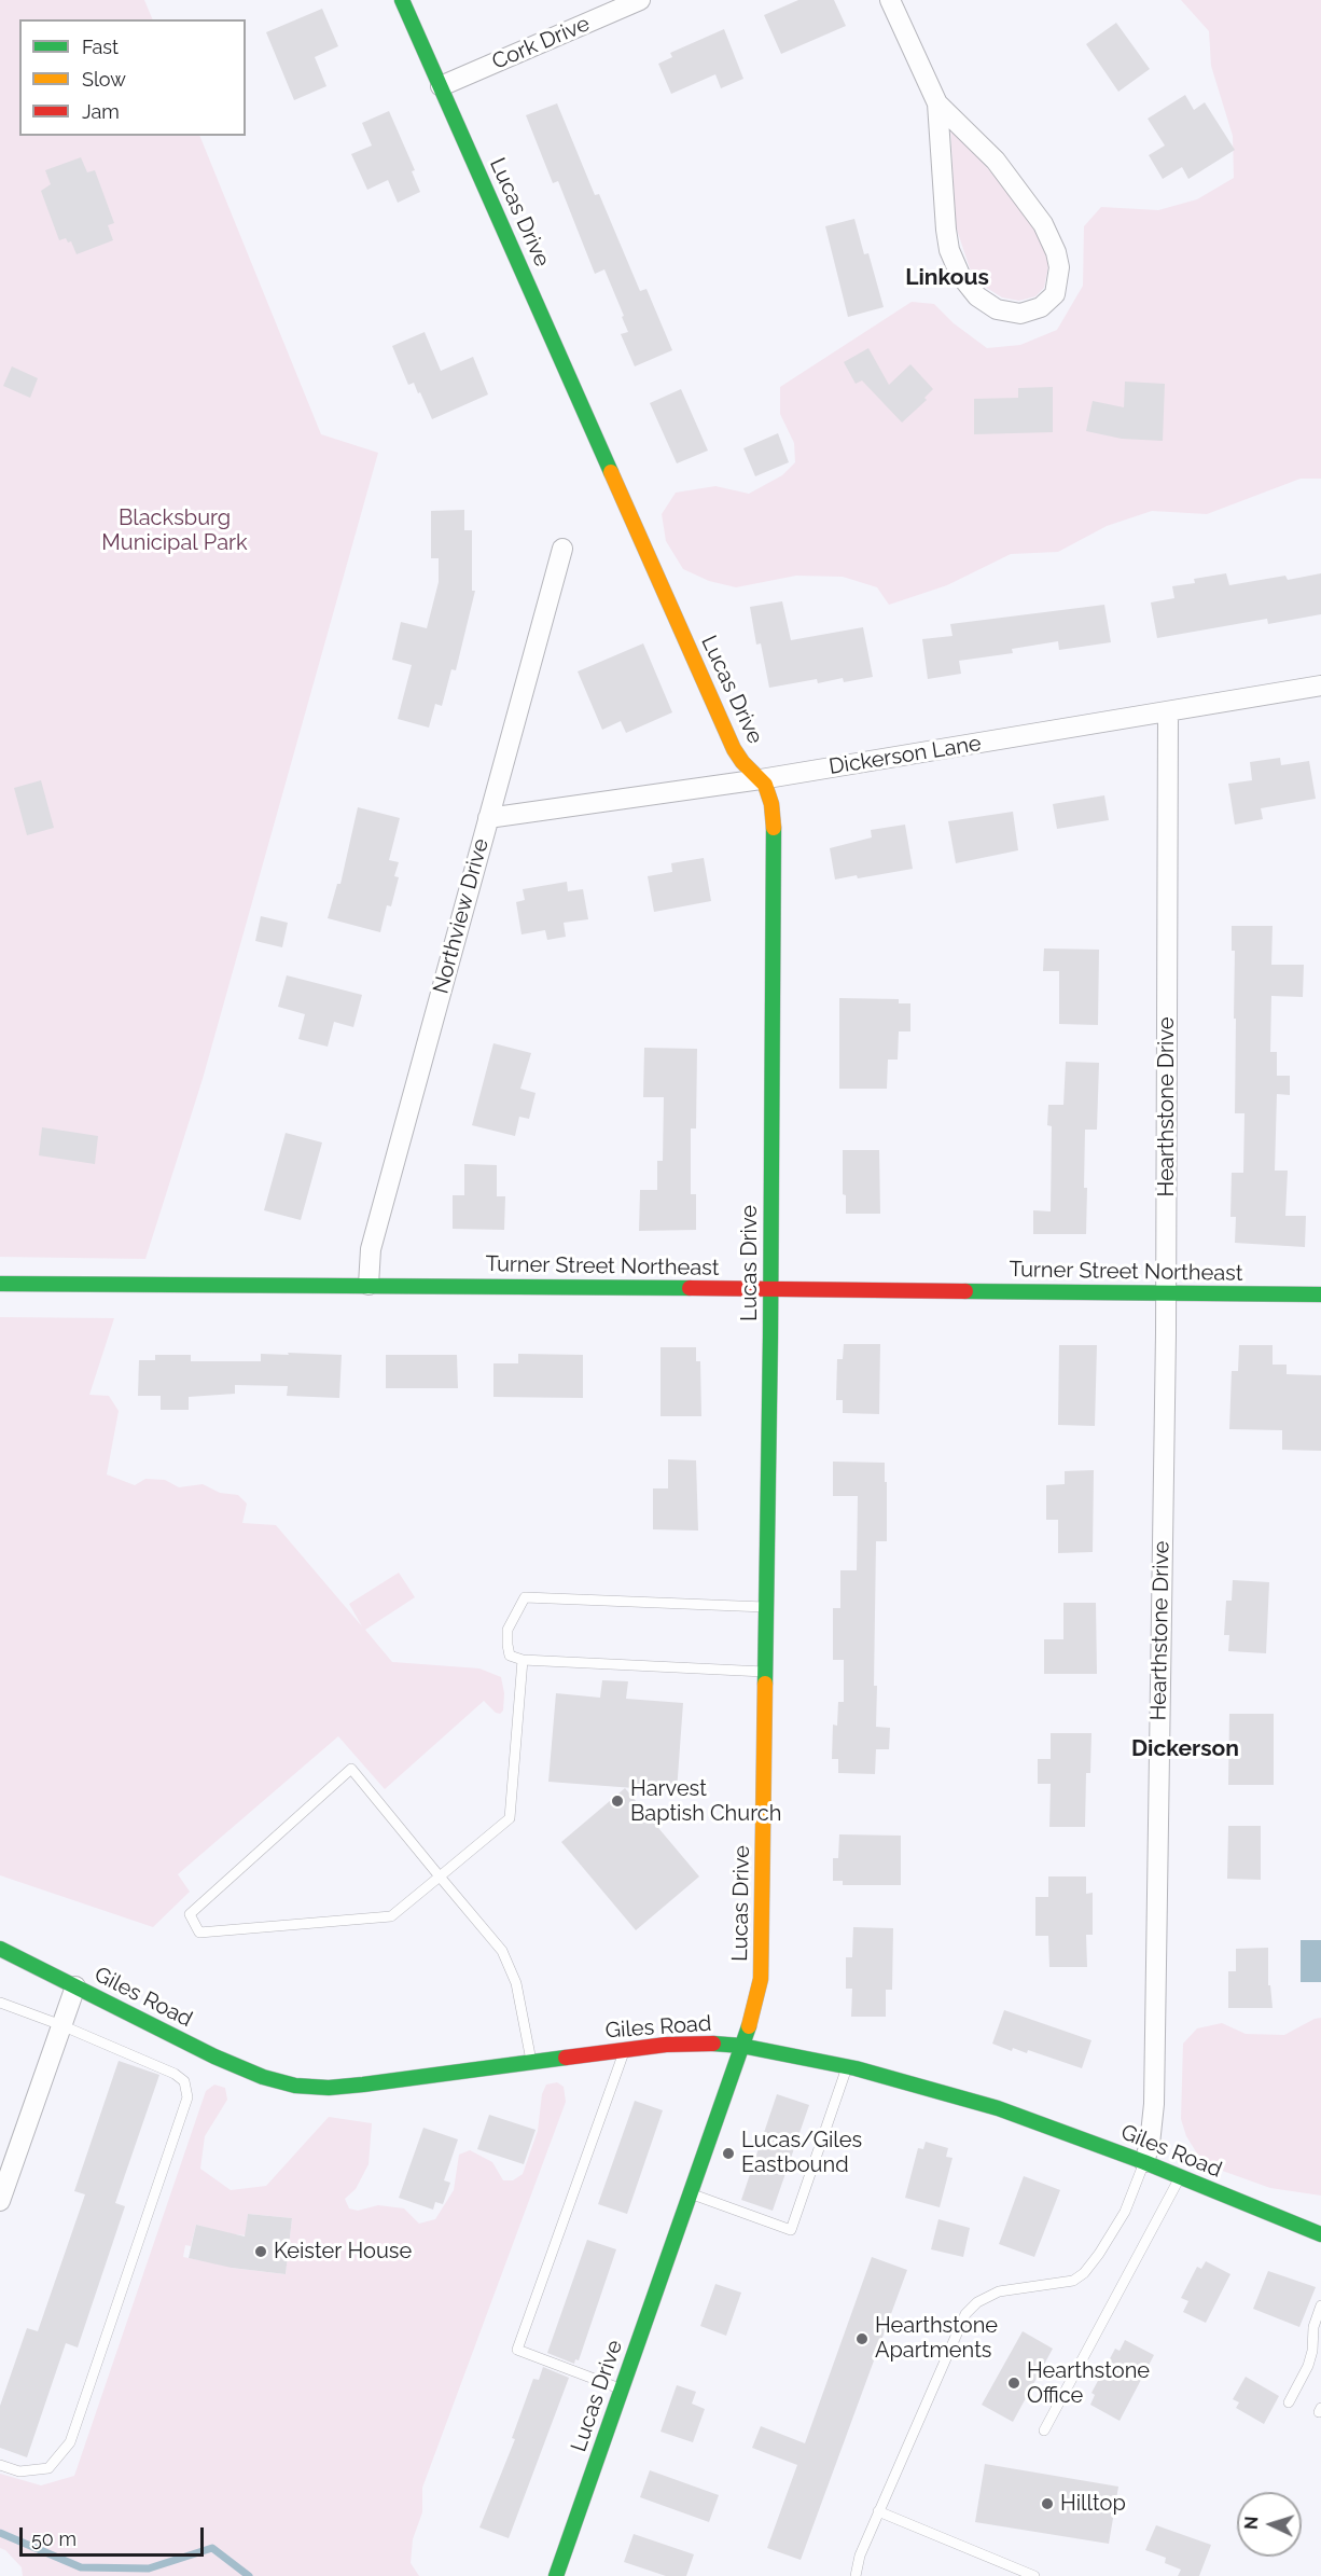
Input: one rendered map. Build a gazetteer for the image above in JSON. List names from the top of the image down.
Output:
{
  "streets": {
    "street": [
      "Cork Drive",
      "Lucas Drive",
      "Dickerson Lane",
      "Northview Drive",
      "Hearthstone Drive",
      "Turner Street Northeast",
      "Giles Road"
    ]
  },
  "crossings": [
    ["Cork Drive", "Lucas Drive"],
    ["Lucas Drive", "Dickerson Lane"],
    ["Lucas Drive", "Turner Street Northeast"],
    ["Lucas Drive", "Giles Road"],
    ["Dickerson Lane", "Northview Drive"],
    ["Dickerson Lane", "Hearthstone Drive"],
    ["Northview Drive", "Turner Street Northeast"],
    ["Hearthstone Drive", "Turner Street Northeast"],
    ["Hearthstone Drive", "Giles Road"]
  ],
  "districts": ["Linkous", "Dickerson"],
  "parks": ["Blacksburg Municipal Park"],
  "places": [
    "Harvest Baptish Church",
    "Lucas/Giles Eastbound",
    "Keister House",
    "Hearthstone Apartments",
    "Hearthstone Office",
    "Hilltop"
  ],
  "legend": ["Fast", "Slow", "Jam"],
  "scale_bar": "50 m",
  "north": "left"
}
